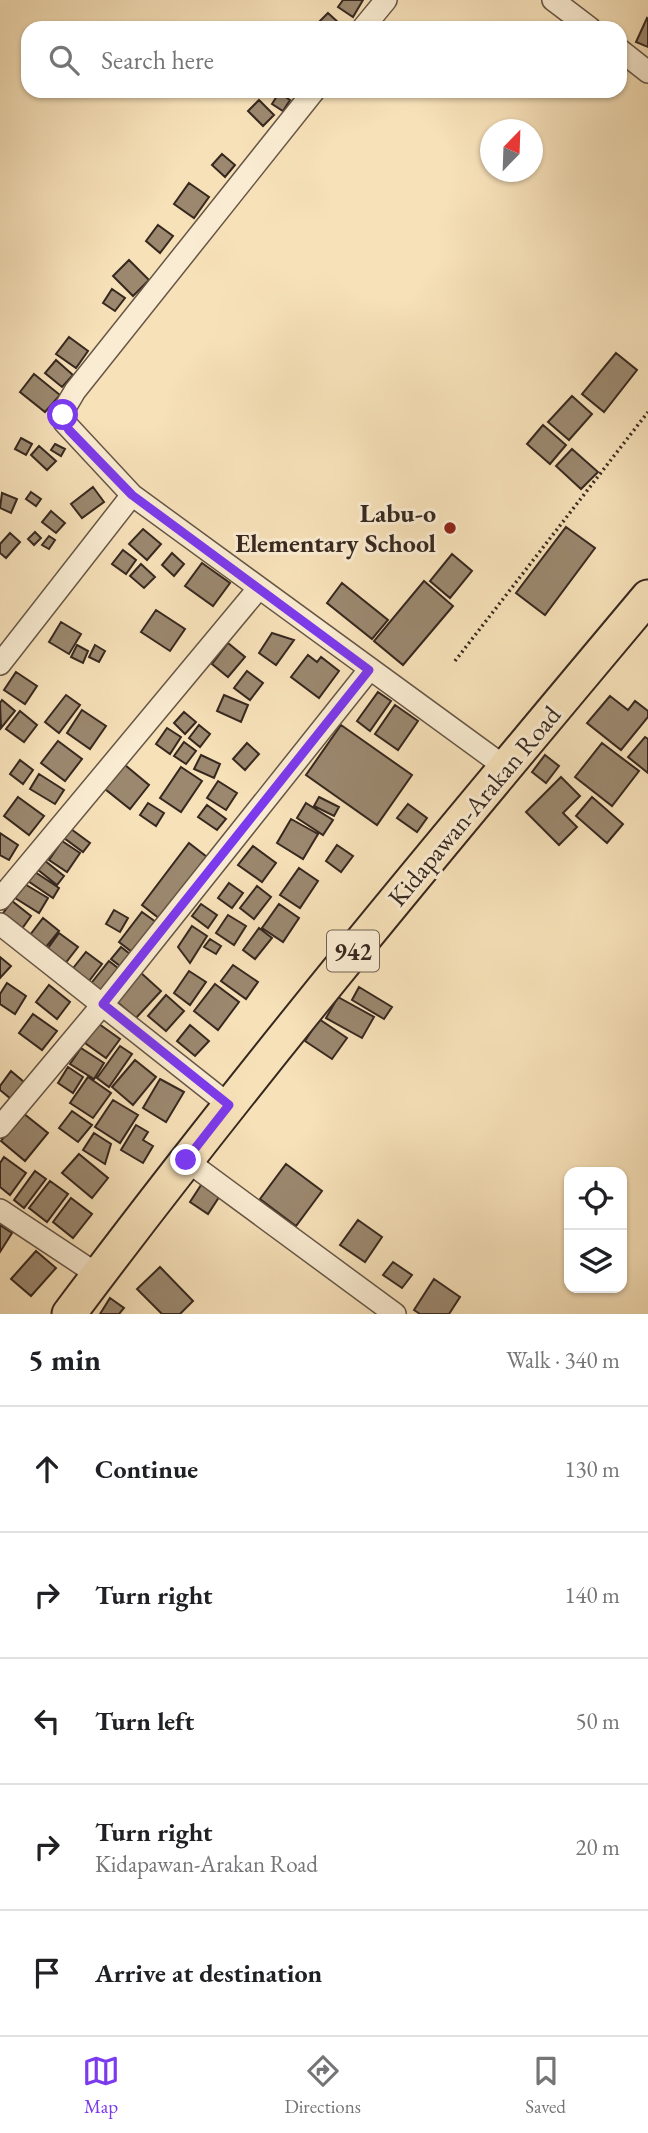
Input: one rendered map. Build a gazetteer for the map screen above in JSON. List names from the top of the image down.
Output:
{
  "streets": {
    "main road": ["Kidapawan-Arakan Road", "942"]
  },
  "places": ["Labu-o Elementary School"],
  "north": "top right",
  "page": {
    "search": "Search here",
    "heading": ["5 min", "Walk · 340 m"],
    "list": [
      ["Continue", "130 m"],
      ["Turn right", "140 m"],
      ["Turn left", "50 m"],
      ["Turn right", "Kidapawan-Arakan Road", "20 m"],
      "Arrive at destination"
    ],
    "nav": ["Map", "Directions", "Saved"]
  }
}
